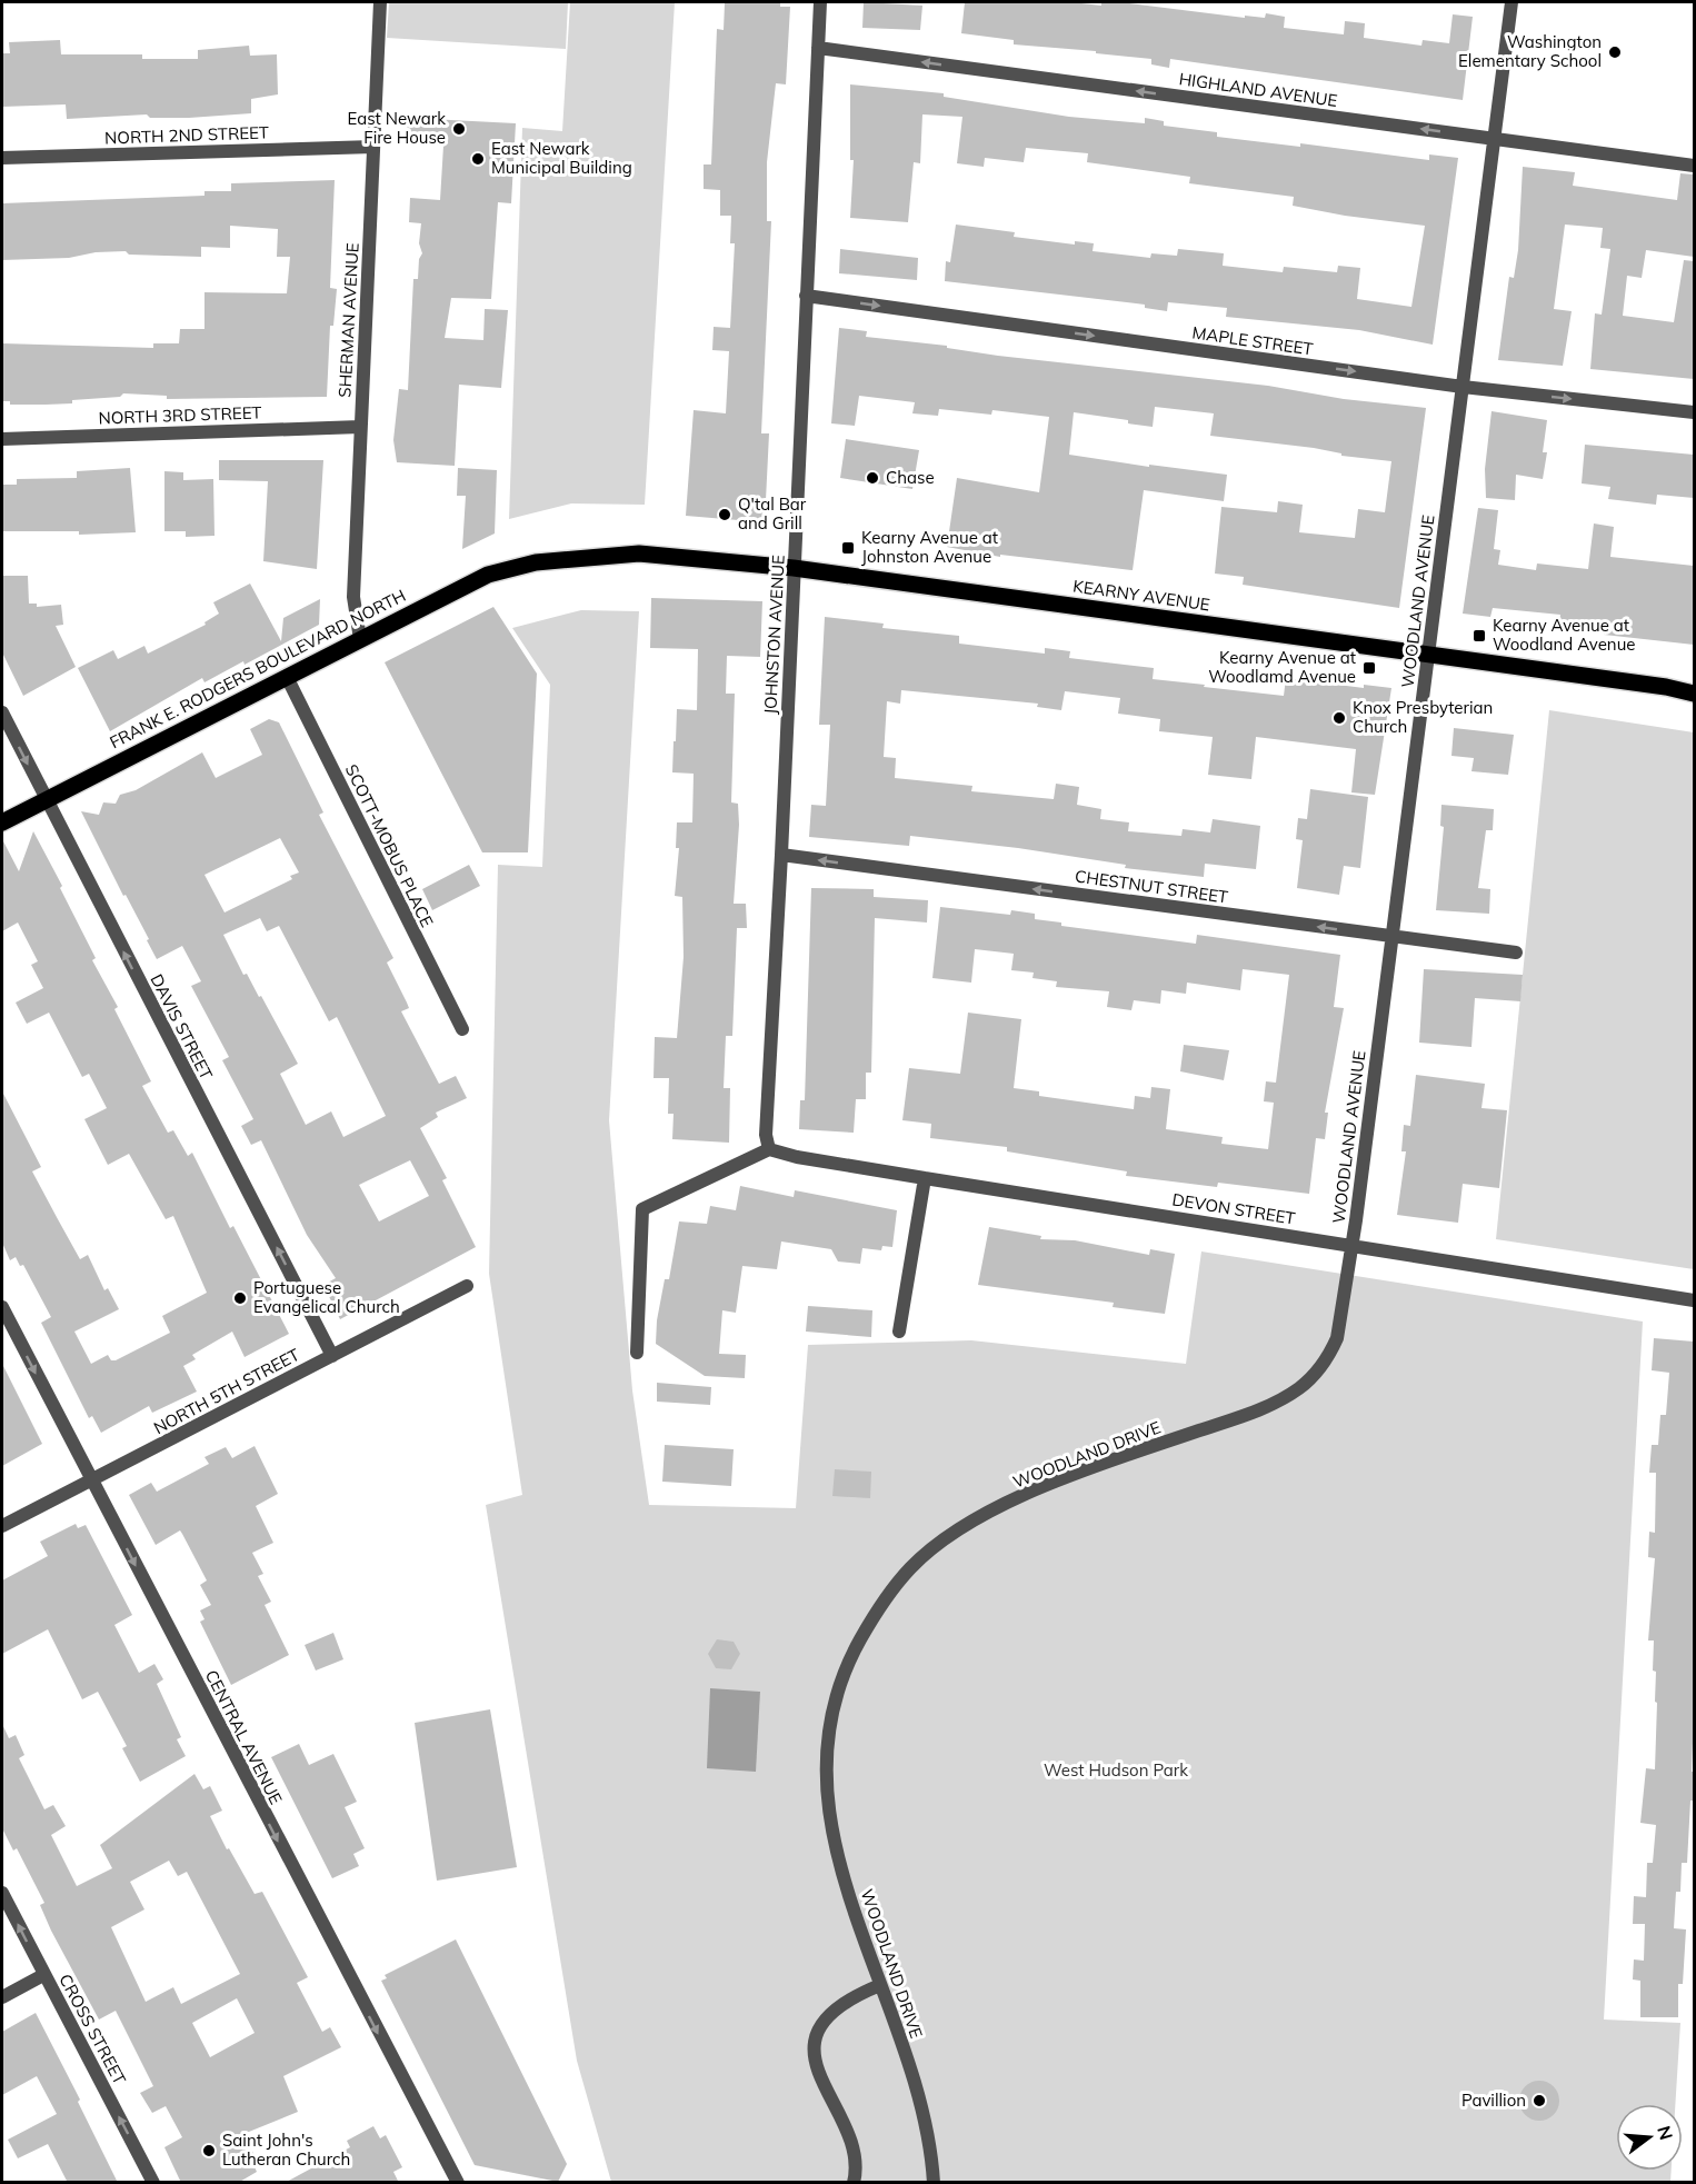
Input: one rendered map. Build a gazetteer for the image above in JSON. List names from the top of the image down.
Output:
{
  "streets": {
    "main road": ["KEARNY AVENUE", "FRANK E. RODGERS BOULEVARD NORTH"],
    "street": [
      "HIGHLAND AVENUE",
      "NORTH 2ND STREET",
      "SHERMAN AVENUE",
      "MAPLE STREET",
      "NORTH 3RD STREET",
      "WOODLAND AVENUE",
      "JOHNSTON AVENUE",
      "SCOTT-MOBUS PLACE",
      "CHESTNUT STREET",
      "DAVIS STREET",
      "DEVON STREET",
      "NORTH 5TH STREET",
      "WOODLAND DRIVE",
      "CENTRAL AVENUE",
      "CROSS STREET"
    ]
  },
  "crossings": [
    ["HIGHLAND AVENUE", "WOODLAND AVENUE"],
    ["HIGHLAND AVENUE", "JOHNSTON AVENUE"],
    ["NORTH 2ND STREET", "SHERMAN AVENUE"],
    ["SHERMAN AVENUE", "NORTH 3RD STREET"],
    ["SHERMAN AVENUE", "FRANK E. RODGERS BOULEVARD NORTH"],
    ["MAPLE STREET", "WOODLAND AVENUE"],
    ["MAPLE STREET", "JOHNSTON AVENUE"],
    ["KEARNY AVENUE", "WOODLAND AVENUE"],
    ["KEARNY AVENUE", "JOHNSTON AVENUE"],
    ["KEARNY AVENUE", "FRANK E. RODGERS BOULEVARD NORTH"],
    ["WOODLAND AVENUE", "CHESTNUT STREET"],
    ["WOODLAND AVENUE", "DEVON STREET"],
    ["WOODLAND AVENUE", "WOODLAND DRIVE"],
    ["JOHNSTON AVENUE", "CHESTNUT STREET"],
    ["JOHNSTON AVENUE", "DEVON STREET"],
    ["FRANK E. RODGERS BOULEVARD NORTH", "SCOTT-MOBUS PLACE"],
    ["FRANK E. RODGERS BOULEVARD NORTH", "DAVIS STREET"],
    ["DAVIS STREET", "NORTH 5TH STREET"],
    ["DEVON STREET", "WOODLAND DRIVE"],
    ["NORTH 5TH STREET", "CENTRAL AVENUE"]
  ],
  "one_way": [
    "HIGHLAND AVENUE",
    "MAPLE STREET",
    "CHESTNUT STREET",
    "CENTRAL AVENUE",
    "CROSS STREET"
  ],
  "parks": ["West Hudson Park"],
  "places": {
    "other": [
      "Washington Elementary School",
      "East Newark Fire House",
      "East Newark Municipal Building",
      "Chase",
      "Q'tal Bar and Grill",
      "Knox Presbyterian Church",
      "Portuguese Evangelical Church",
      "Pavillion",
      "Saint John's Lutheran Church"
    ],
    "transit": ["Kearny Avenue at Johnston Avenue", "Kearny Avenue at Woodland Avenue", "Kearny Avenue at Woodlamd Avenue"]
  },
  "north": "right"
}
